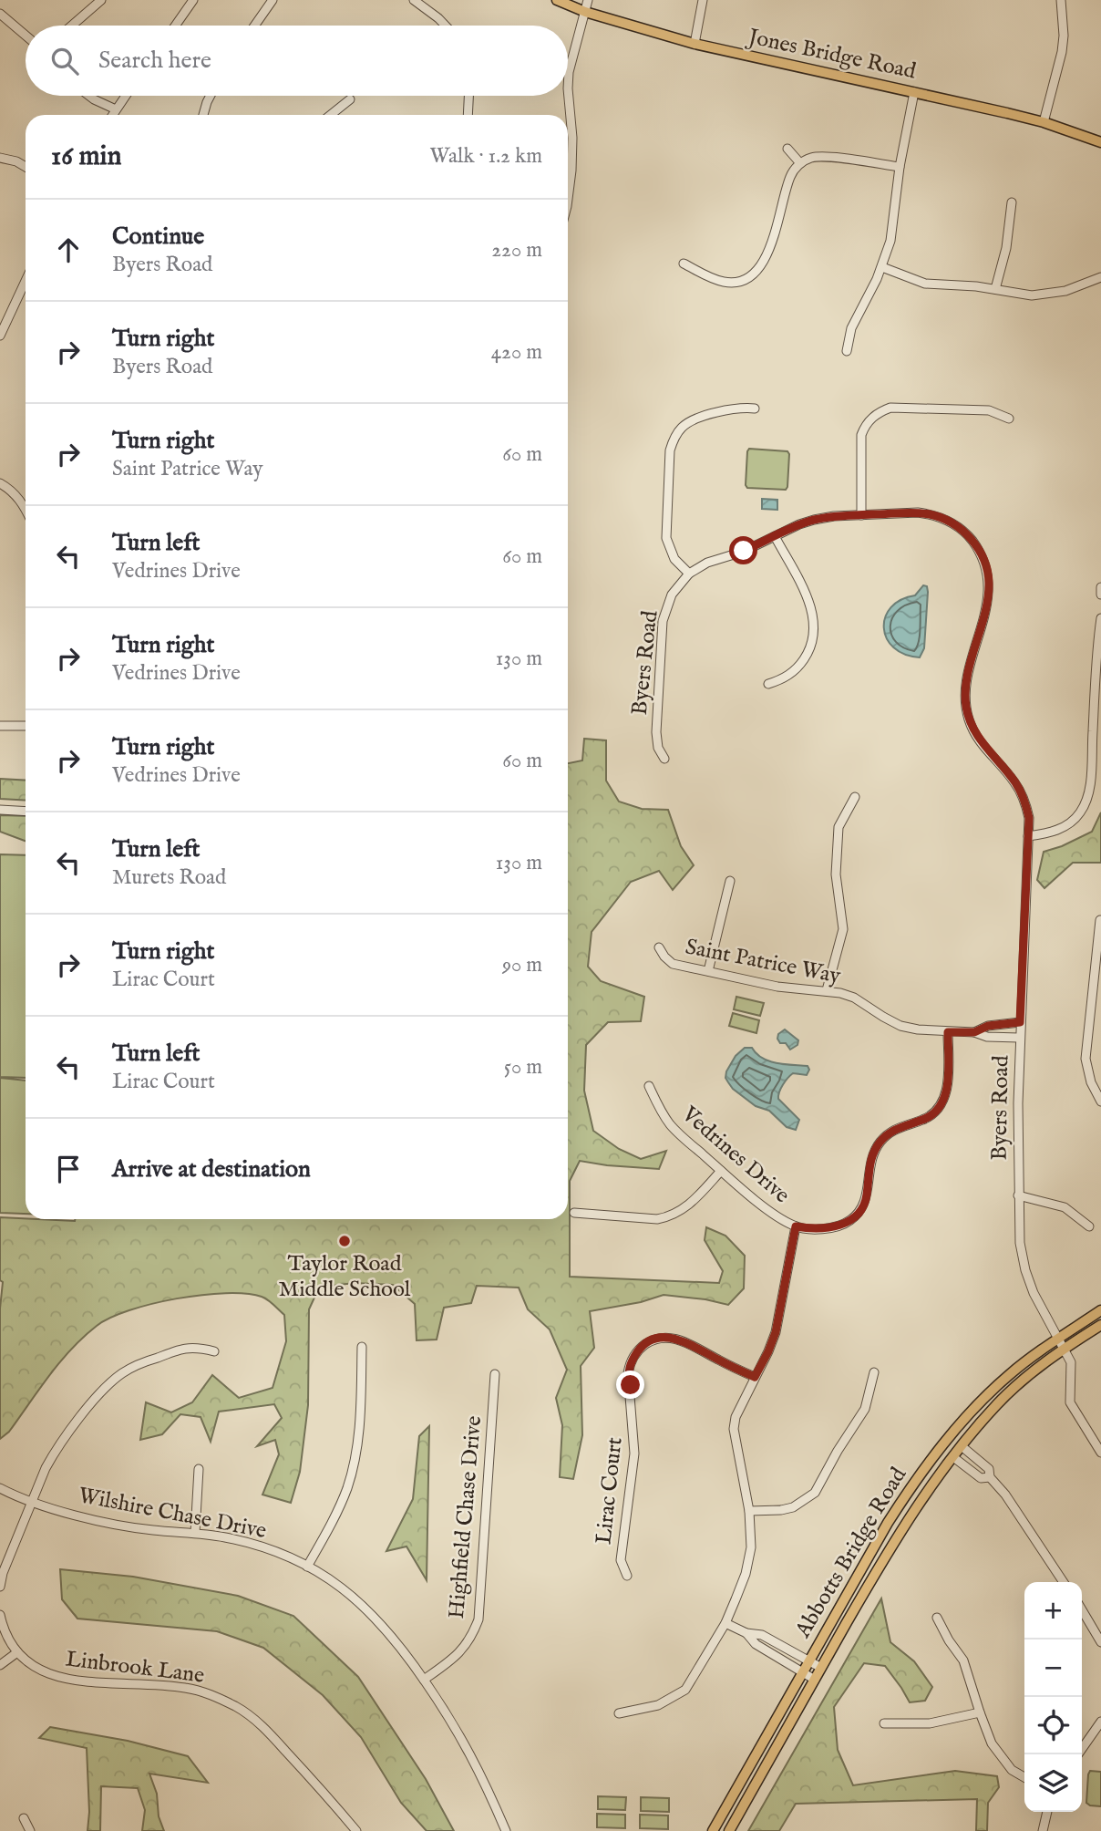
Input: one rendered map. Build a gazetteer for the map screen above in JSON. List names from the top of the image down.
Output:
{
  "streets": {
    "main road": ["Jones Bridge Road", "Abbotts Bridge Road"],
    "street": [
      "Byers Road",
      "Saint Patrice Way",
      "Vedrines Drive",
      "Lirac Court",
      "Wilshire Chase Drive",
      "Highfield Chase Drive",
      "Linbrook Lane"
    ]
  },
  "crossings": [
    ["Byers Road", "Saint Patrice Way"],
    ["Byers Road", "Abbotts Bridge Road"],
    ["Saint Patrice Way", "Vedrines Drive"],
    ["Wilshire Chase Drive", "Highfield Chase Drive"]
  ],
  "places": ["Taylor Road Middle School"],
  "page": {
    "search": "Search here",
    "heading": ["16 min", "Walk · 1.2 km"],
    "list": [
      ["Continue", "Byers Road", "220 m"],
      ["Turn right", "Byers Road", "420 m"],
      ["Turn right", "Saint Patrice Way", "60 m"],
      ["Turn left", "Vedrines Drive", "60 m"],
      ["Turn right", "Vedrines Drive", "130 m"],
      ["Turn right", "Vedrines Drive", "60 m"],
      ["Turn left", "Murets Road", "130 m"],
      ["Turn right", "Lirac Court", "90 m"],
      ["Turn left", "Lirac Court", "50 m"],
      "Arrive at destination"
    ],
    "map_buttons": ["+", "−"]
  }
}
